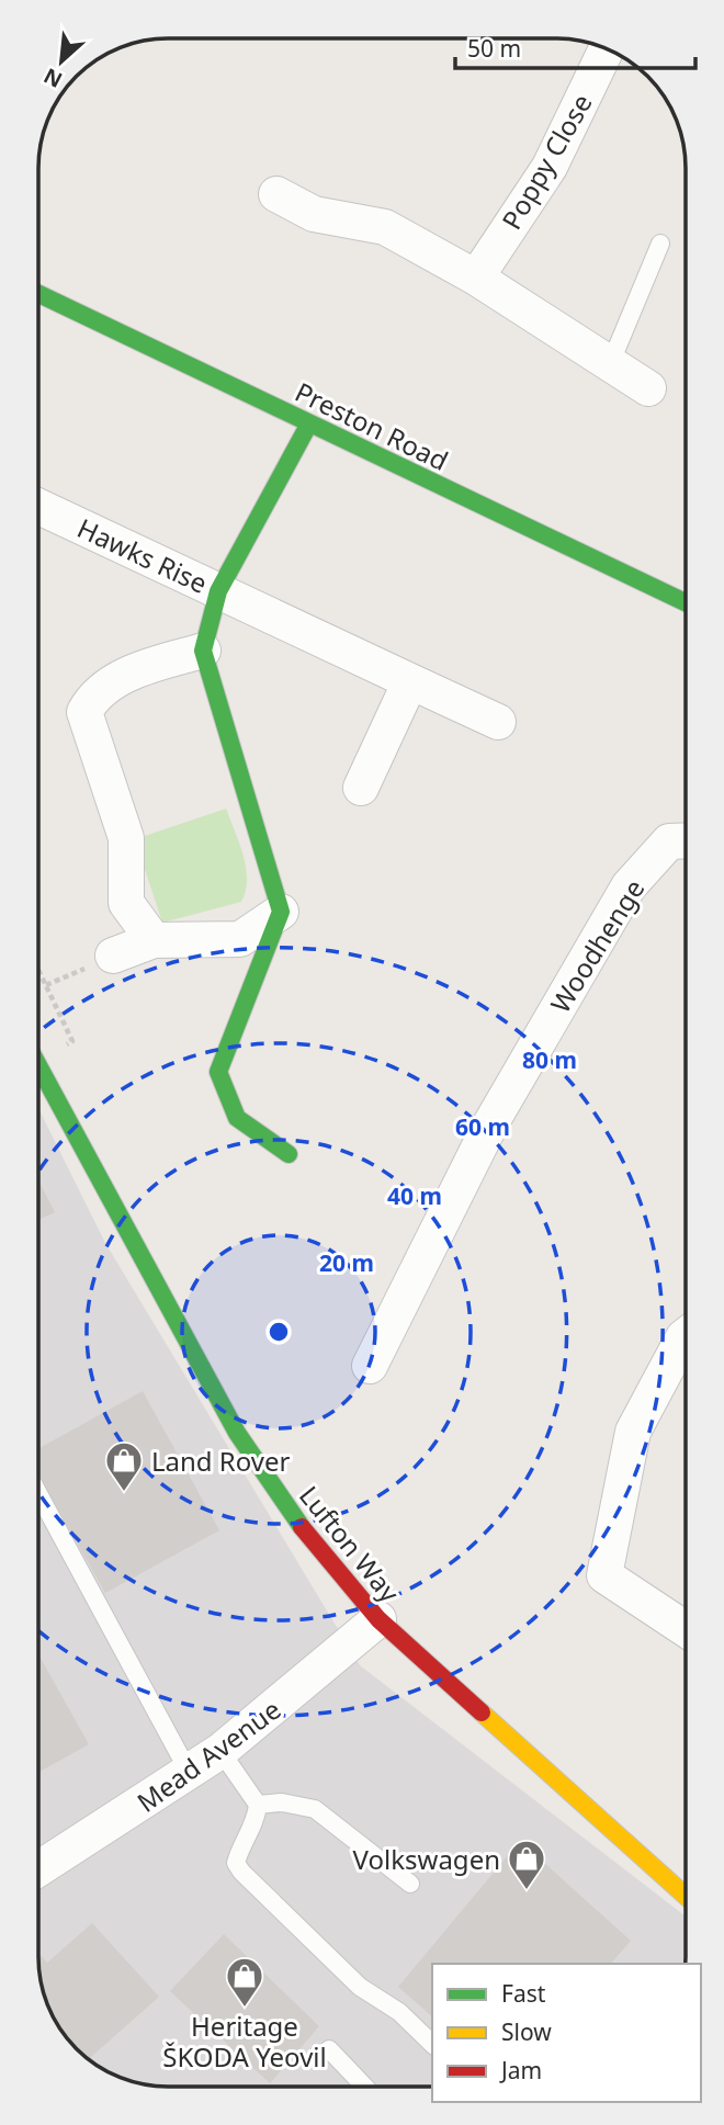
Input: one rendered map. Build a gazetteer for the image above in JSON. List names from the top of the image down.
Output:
{
  "streets": {
    "street": [
      "Poppy Close",
      "Preston Road",
      "Hawks Rise",
      "Woodhenge",
      "Lufton Way",
      "Mead Avenue"
    ]
  },
  "crossings": [
    ["Preston Road", "Hawks Rise"],
    ["Lufton Way", "Mead Avenue"]
  ],
  "places": {
    "shop": ["Land Rover", "Volkswagen", "Heritage ŠKODA Yeovil"]
  },
  "legend": ["Fast", "Slow", "Jam"],
  "scale_bar": "50 m",
  "north": "bottom left",
  "rings": [
    "80 m",
    "60 m",
    "40 m",
    "20 m"
  ]
}
